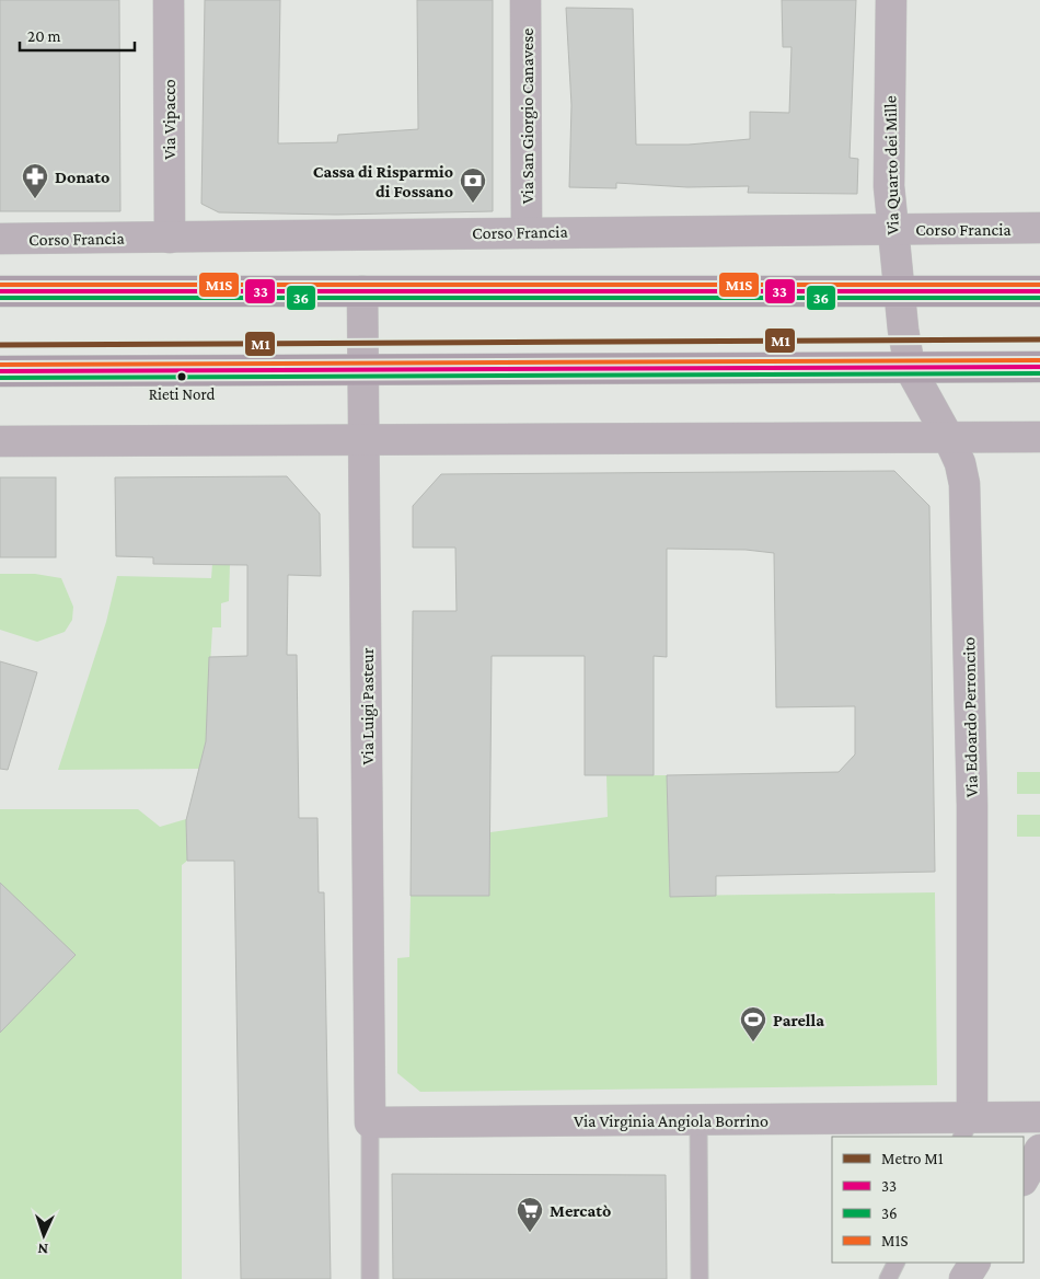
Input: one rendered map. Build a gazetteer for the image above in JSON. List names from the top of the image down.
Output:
{
  "streets": {
    "street": [
      "Via San Giorgio Canavese",
      "Via Vipacco",
      "Via Quarto dei Mille",
      "Corso Francia",
      "Via Luigi Pasteur",
      "Via Edoardo Perroncito",
      "Via Virginia Angiola Borrino"
    ]
  },
  "crossings": [
    ["Via San Giorgio Canavese", "Corso Francia"],
    ["Via Vipacco", "Corso Francia"],
    ["Via Quarto dei Mille", "Corso Francia"],
    ["Via Quarto dei Mille", "Via Edoardo Perroncito"],
    ["Via Luigi Pasteur", "Via Virginia Angiola Borrino"],
    ["Via Edoardo Perroncito", "Via Virginia Angiola Borrino"]
  ],
  "places": {
    "pharmacy": ["Donato"],
    "bank": ["Cassa di Risparmio di Fossano"],
    "other": ["Rieti Nord"],
    "sports": ["Parella"],
    "supermarket": ["Mercatò"]
  },
  "lines": [
    "transit line M1S",
    "transit line 33",
    "transit line 36",
    "metro line M1"
  ],
  "legend": [
    "Metro M1",
    "33",
    "36",
    "M1S"
  ],
  "scale_bar": "20 m",
  "north": "bottom"
}
